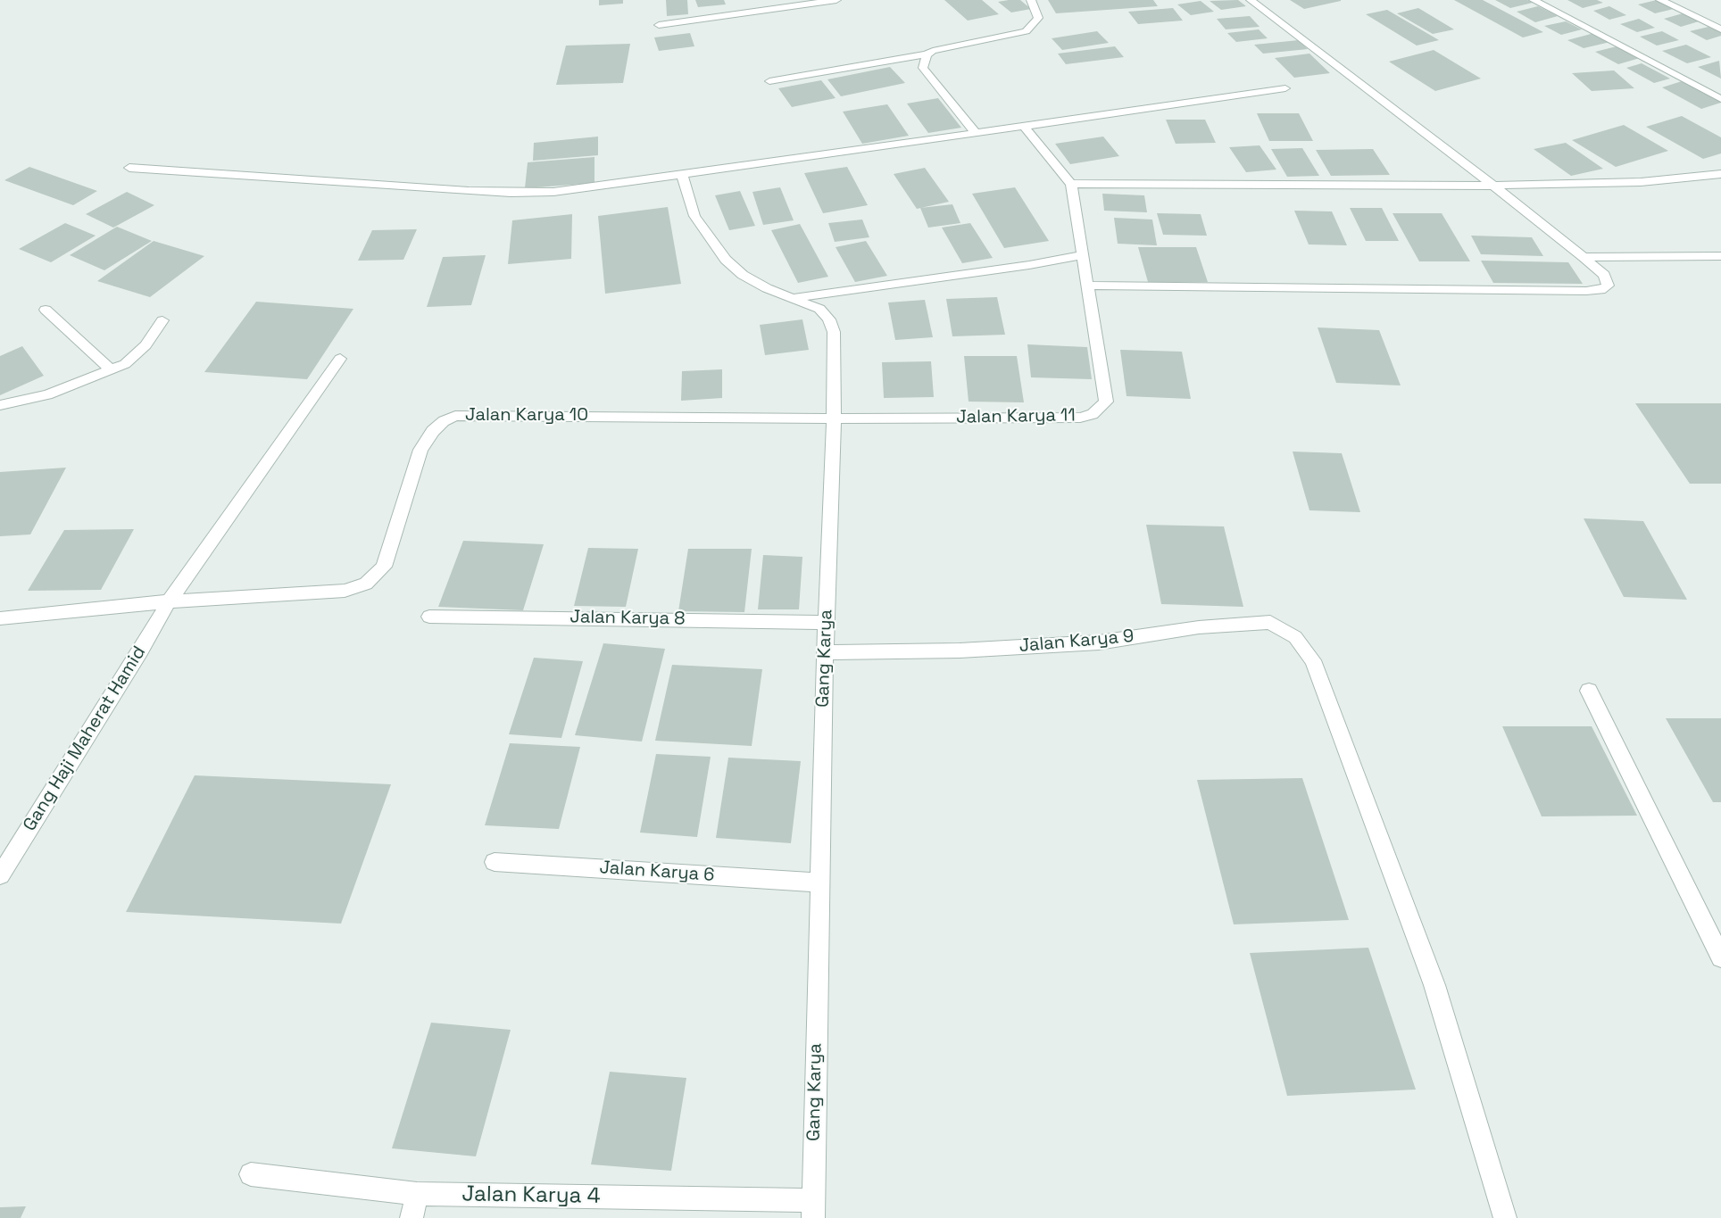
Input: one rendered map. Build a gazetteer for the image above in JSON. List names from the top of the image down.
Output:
{
  "streets": {
    "street": [
      "Jalan Karya 10",
      "Jalan Karya 11",
      "Jalan Karya 8",
      "Jalan Karya 9",
      "Gang Karya",
      "Gang Haji Maherat Hamid",
      "Jalan Karya 6",
      "Jalan Karya 4"
    ]
  },
  "crossings": [
    ["Jalan Karya 10", "Jalan Karya 11"],
    ["Jalan Karya 10", "Gang Karya"],
    ["Jalan Karya 10", "Gang Haji Maherat Hamid"],
    ["Jalan Karya 11", "Gang Karya"],
    ["Jalan Karya 8", "Gang Karya"],
    ["Jalan Karya 9", "Gang Karya"],
    ["Gang Karya", "Jalan Karya 6"],
    ["Gang Karya", "Jalan Karya 4"]
  ]
}
